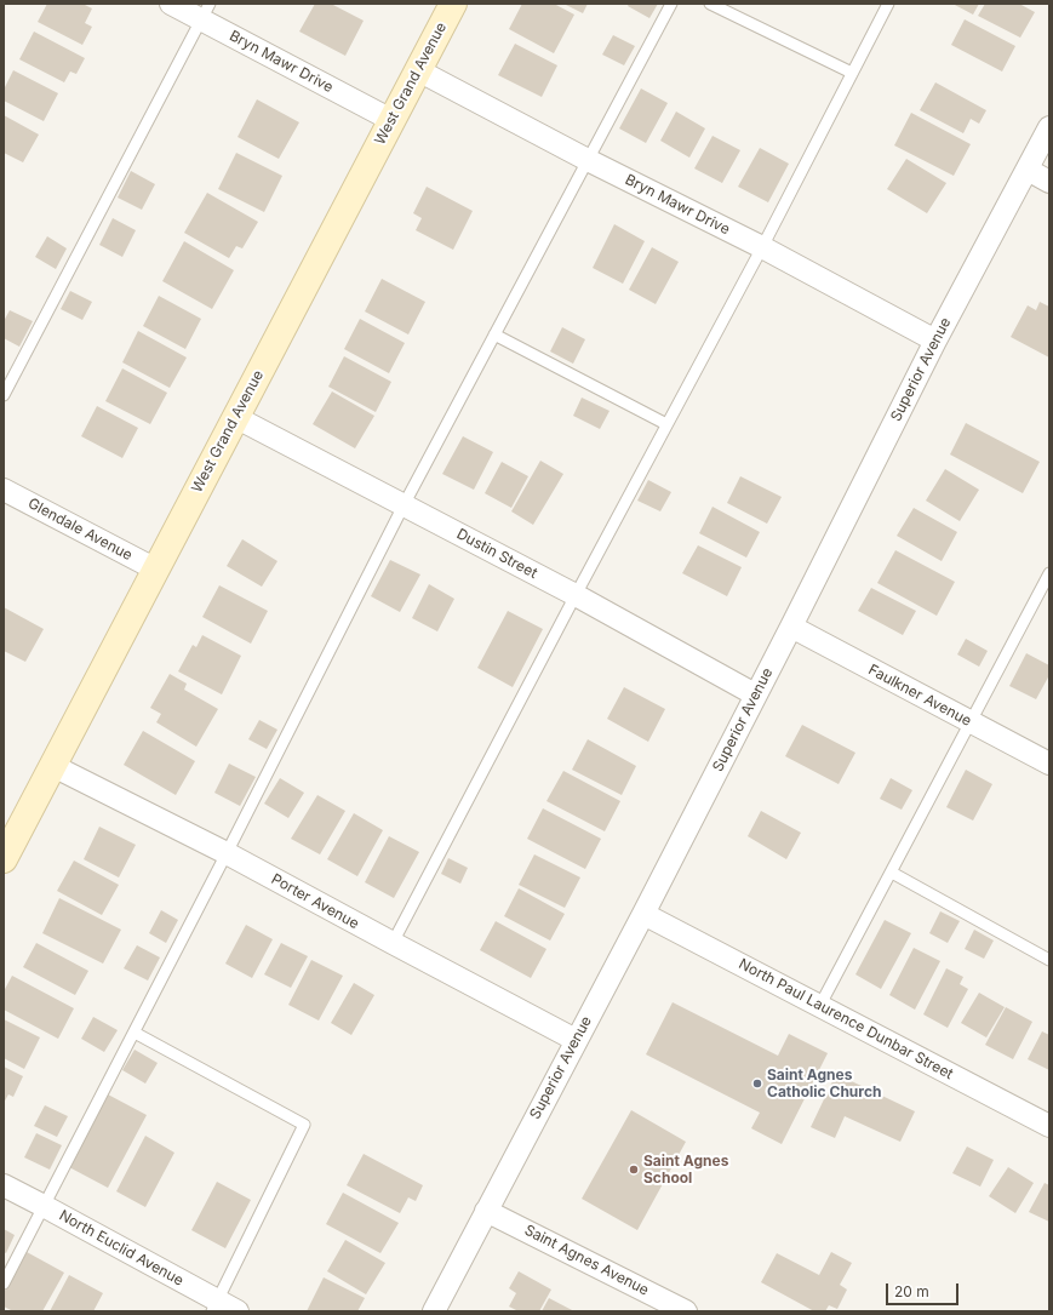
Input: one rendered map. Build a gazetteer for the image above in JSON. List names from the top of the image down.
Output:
{
  "streets": {
    "street": [
      "Bryn Mawr Drive",
      "West Grand Avenue",
      "Superior Avenue",
      "Glendale Avenue",
      "Dustin Street",
      "Faulkner Avenue",
      "Porter Avenue",
      "North Paul Laurence Dunbar Street",
      "North Euclid Avenue",
      "Saint Agnes Avenue"
    ]
  },
  "crossings": [
    ["Bryn Mawr Drive", "West Grand Avenue"],
    ["Bryn Mawr Drive", "Superior Avenue"],
    ["West Grand Avenue", "Glendale Avenue"],
    ["West Grand Avenue", "Dustin Street"],
    ["West Grand Avenue", "Porter Avenue"],
    ["Superior Avenue", "Dustin Street"],
    ["Superior Avenue", "Faulkner Avenue"],
    ["Superior Avenue", "Porter Avenue"],
    ["Superior Avenue", "North Paul Laurence Dunbar Street"],
    ["Superior Avenue", "Saint Agnes Avenue"]
  ],
  "places": ["Saint Agnes Catholic Church", "Saint Agnes School"],
  "scale_bar": "20 m"
}
